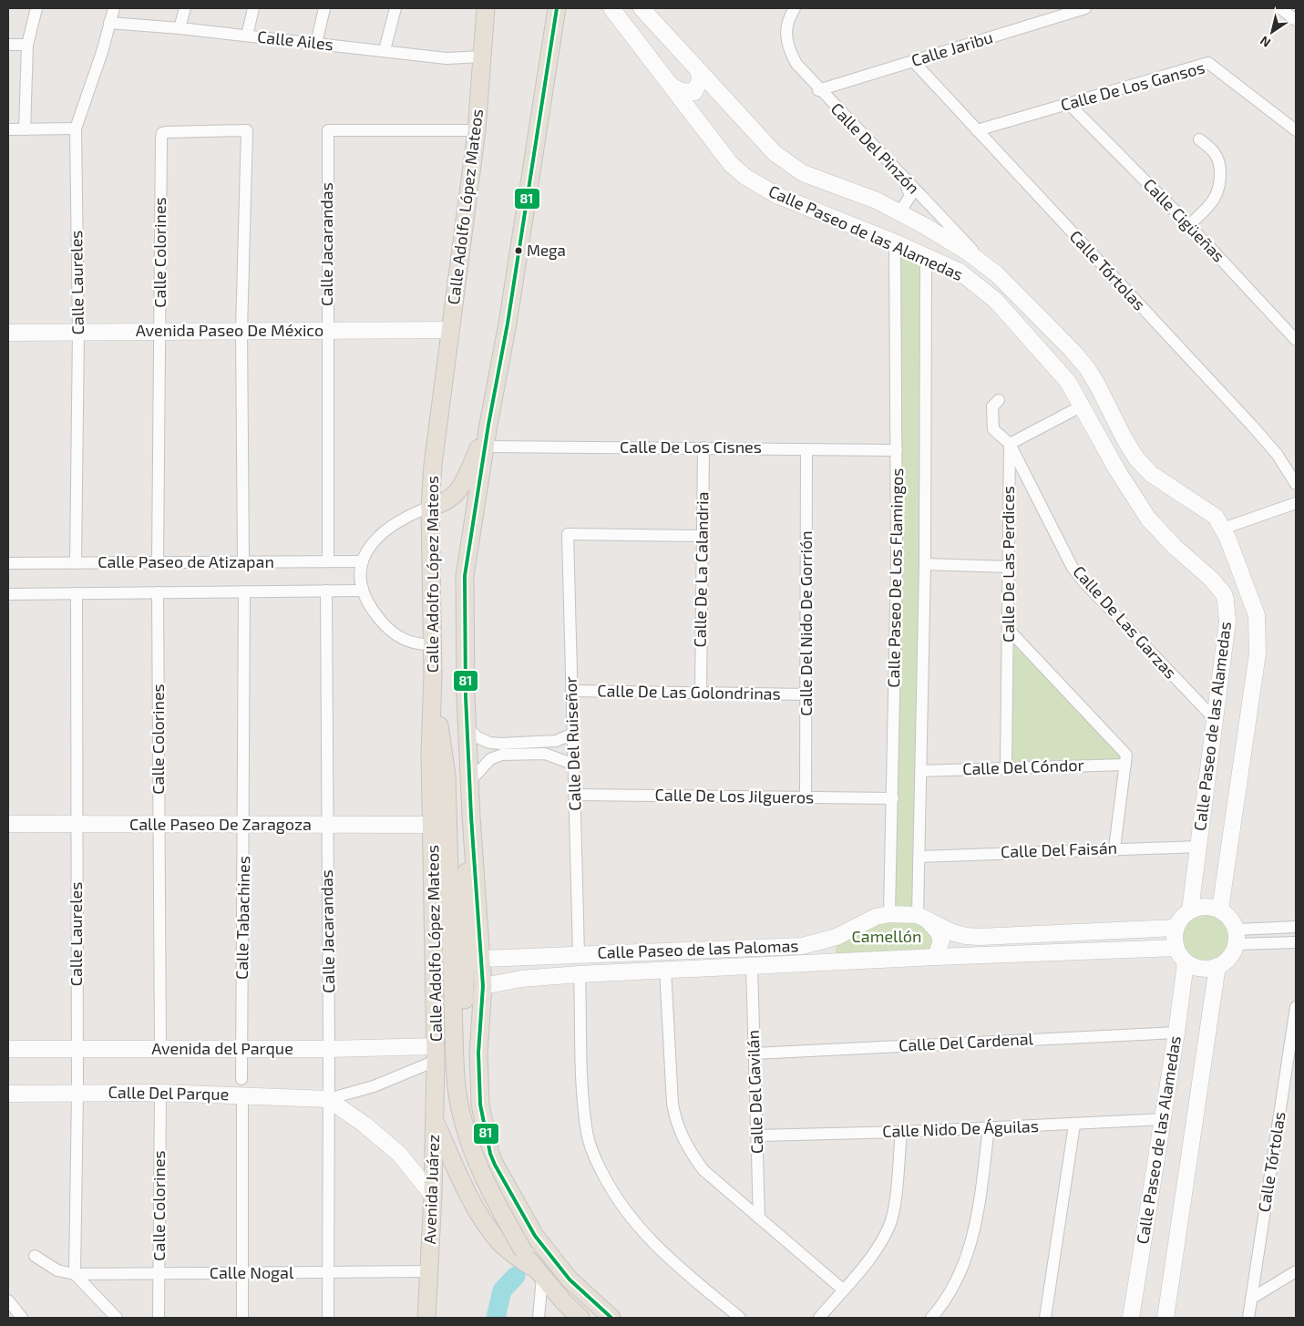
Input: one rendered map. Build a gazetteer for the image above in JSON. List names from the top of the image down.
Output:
{
  "streets": {
    "main road": ["Calle Adolfo López Mateos", "Avenida Juárez"],
    "street": [
      "Calle Ailes",
      "Calle Jaribu",
      "Calle De Los Gansos",
      "Calle Del Pinzón",
      "Calle Cigüeñas",
      "Calle Paseo de las Alamedas",
      "Calle Jacarandas",
      "Calle Colorines",
      "Calle Tórtolas",
      "Calle Laureles",
      "Avenida Paseo De México",
      "Calle De Los Cisnes",
      "Calle Paseo de Atizapan",
      "Calle De Las Perdices",
      "Calle De La Calandria",
      "Calle Paseo De Los Flamingos",
      "Calle De Las Garzas",
      "Calle Del Nido De Gorrión",
      "Calle De Las Golondrinas",
      "Calle Del Ruiseñor",
      "Calle Del Cóndor",
      "Calle De Los Jilgueros",
      "Calle Paseo De Zaragoza",
      "Calle Del Faisán",
      "Calle Tabachines",
      "Calle Paseo de las Palomas",
      "Calle Del Cardenal",
      "Avenida del Parque",
      "Calle Del Gavilán",
      "Calle Del Parque",
      "Calle Nido De Águilas",
      "Calle Nogal"
    ]
  },
  "crossings": [
    ["Calle Ailes", "Calle Adolfo López Mateos"],
    ["Calle Ailes", "Calle Laureles"],
    ["Calle Jaribu", "Calle Del Pinzón"],
    ["Calle Jaribu", "Calle Tórtolas"],
    ["Calle De Los Gansos", "Calle Cigüeñas"],
    ["Calle De Los Gansos", "Calle Tórtolas"],
    ["Calle Del Pinzón", "Calle Paseo de las Alamedas"],
    ["Calle Adolfo López Mateos", "Calle Jacarandas"],
    ["Calle Adolfo López Mateos", "Avenida Paseo De México"],
    ["Calle Adolfo López Mateos", "Calle De Los Cisnes"],
    ["Calle Adolfo López Mateos", "Calle Paseo De Zaragoza"],
    ["Calle Adolfo López Mateos", "Calle Paseo de las Palomas"],
    ["Calle Adolfo López Mateos", "Avenida del Parque"],
    ["Calle Adolfo López Mateos", "Calle Del Parque"],
    ["Calle Adolfo López Mateos", "Avenida Juárez"],
    ["Calle Paseo de las Alamedas", "Calle Paseo De Los Flamingos"],
    ["Calle Paseo de las Alamedas", "Calle De Las Garzas"],
    ["Calle Paseo de las Alamedas", "Calle Del Faisán"],
    ["Calle Paseo de las Alamedas", "Calle Paseo de las Palomas"],
    ["Calle Paseo de las Alamedas", "Calle Del Cardenal"],
    ["Calle Paseo de las Alamedas", "Calle Nido De Águilas"],
    ["Calle Jacarandas", "Avenida Paseo De México"],
    ["Calle Jacarandas", "Calle Paseo de Atizapan"],
    ["Calle Jacarandas", "Calle Paseo De Zaragoza"],
    ["Calle Jacarandas", "Avenida del Parque"],
    ["Calle Jacarandas", "Calle Del Parque"],
    ["Calle Jacarandas", "Calle Nogal"],
    ["Calle Colorines", "Avenida Paseo De México"],
    ["Calle Colorines", "Calle Paseo de Atizapan"],
    ["Calle Colorines", "Calle Paseo De Zaragoza"],
    ["Calle Colorines", "Avenida del Parque"],
    ["Calle Colorines", "Calle Del Parque"],
    ["Calle Colorines", "Calle Nogal"],
    ["Calle Laureles", "Avenida Paseo De México"],
    ["Calle Laureles", "Calle Paseo de Atizapan"],
    ["Calle Laureles", "Calle Paseo De Zaragoza"],
    ["Calle Laureles", "Avenida del Parque"],
    ["Calle Laureles", "Calle Del Parque"],
    ["Calle Laureles", "Calle Nogal"],
    ["Calle De Los Cisnes", "Calle De La Calandria"],
    ["Calle De Los Cisnes", "Calle Paseo De Los Flamingos"],
    ["Calle De Los Cisnes", "Calle Del Nido De Gorrión"],
    ["Calle Paseo de Atizapan", "Calle Tabachines"],
    ["Calle De Las Perdices", "Calle De Las Garzas"],
    ["Calle De Las Perdices", "Calle Del Cóndor"],
    ["Calle De La Calandria", "Calle De Las Golondrinas"],
    ["Calle De La Calandria", "Calle Del Ruiseñor"],
    ["Calle Paseo De Los Flamingos", "Calle Del Cóndor"],
    ["Calle Paseo De Los Flamingos", "Calle De Los Jilgueros"],
    ["Calle Paseo De Los Flamingos", "Calle Del Faisán"],
    ["Calle Paseo De Los Flamingos", "Calle Paseo de las Palomas"],
    ["Calle Del Nido De Gorrión", "Calle De Las Golondrinas"],
    ["Calle Del Nido De Gorrión", "Calle De Los Jilgueros"],
    ["Calle De Las Golondrinas", "Calle Del Ruiseñor"],
    ["Calle Del Ruiseñor", "Calle De Los Jilgueros"],
    ["Calle Del Ruiseñor", "Calle Paseo de las Palomas"],
    ["Calle Paseo De Zaragoza", "Calle Tabachines"],
    ["Calle Tabachines", "Avenida del Parque"],
    ["Calle Tabachines", "Calle Del Parque"],
    ["Calle Tabachines", "Calle Nogal"],
    ["Calle Paseo de las Palomas", "Calle Del Gavilán"],
    ["Calle Del Cardenal", "Calle Del Gavilán"],
    ["Avenida del Parque", "Calle Del Parque"],
    ["Avenida del Parque", "Avenida Juárez"],
    ["Calle Del Gavilán", "Calle Nido De Águilas"],
    ["Calle Del Parque", "Avenida Juárez"],
    ["Avenida Juárez", "Calle Nogal"]
  ],
  "parks": ["Camellón"],
  "places": ["Mega"],
  "lines": ["transit line 81"],
  "north": "bottom left"
}
